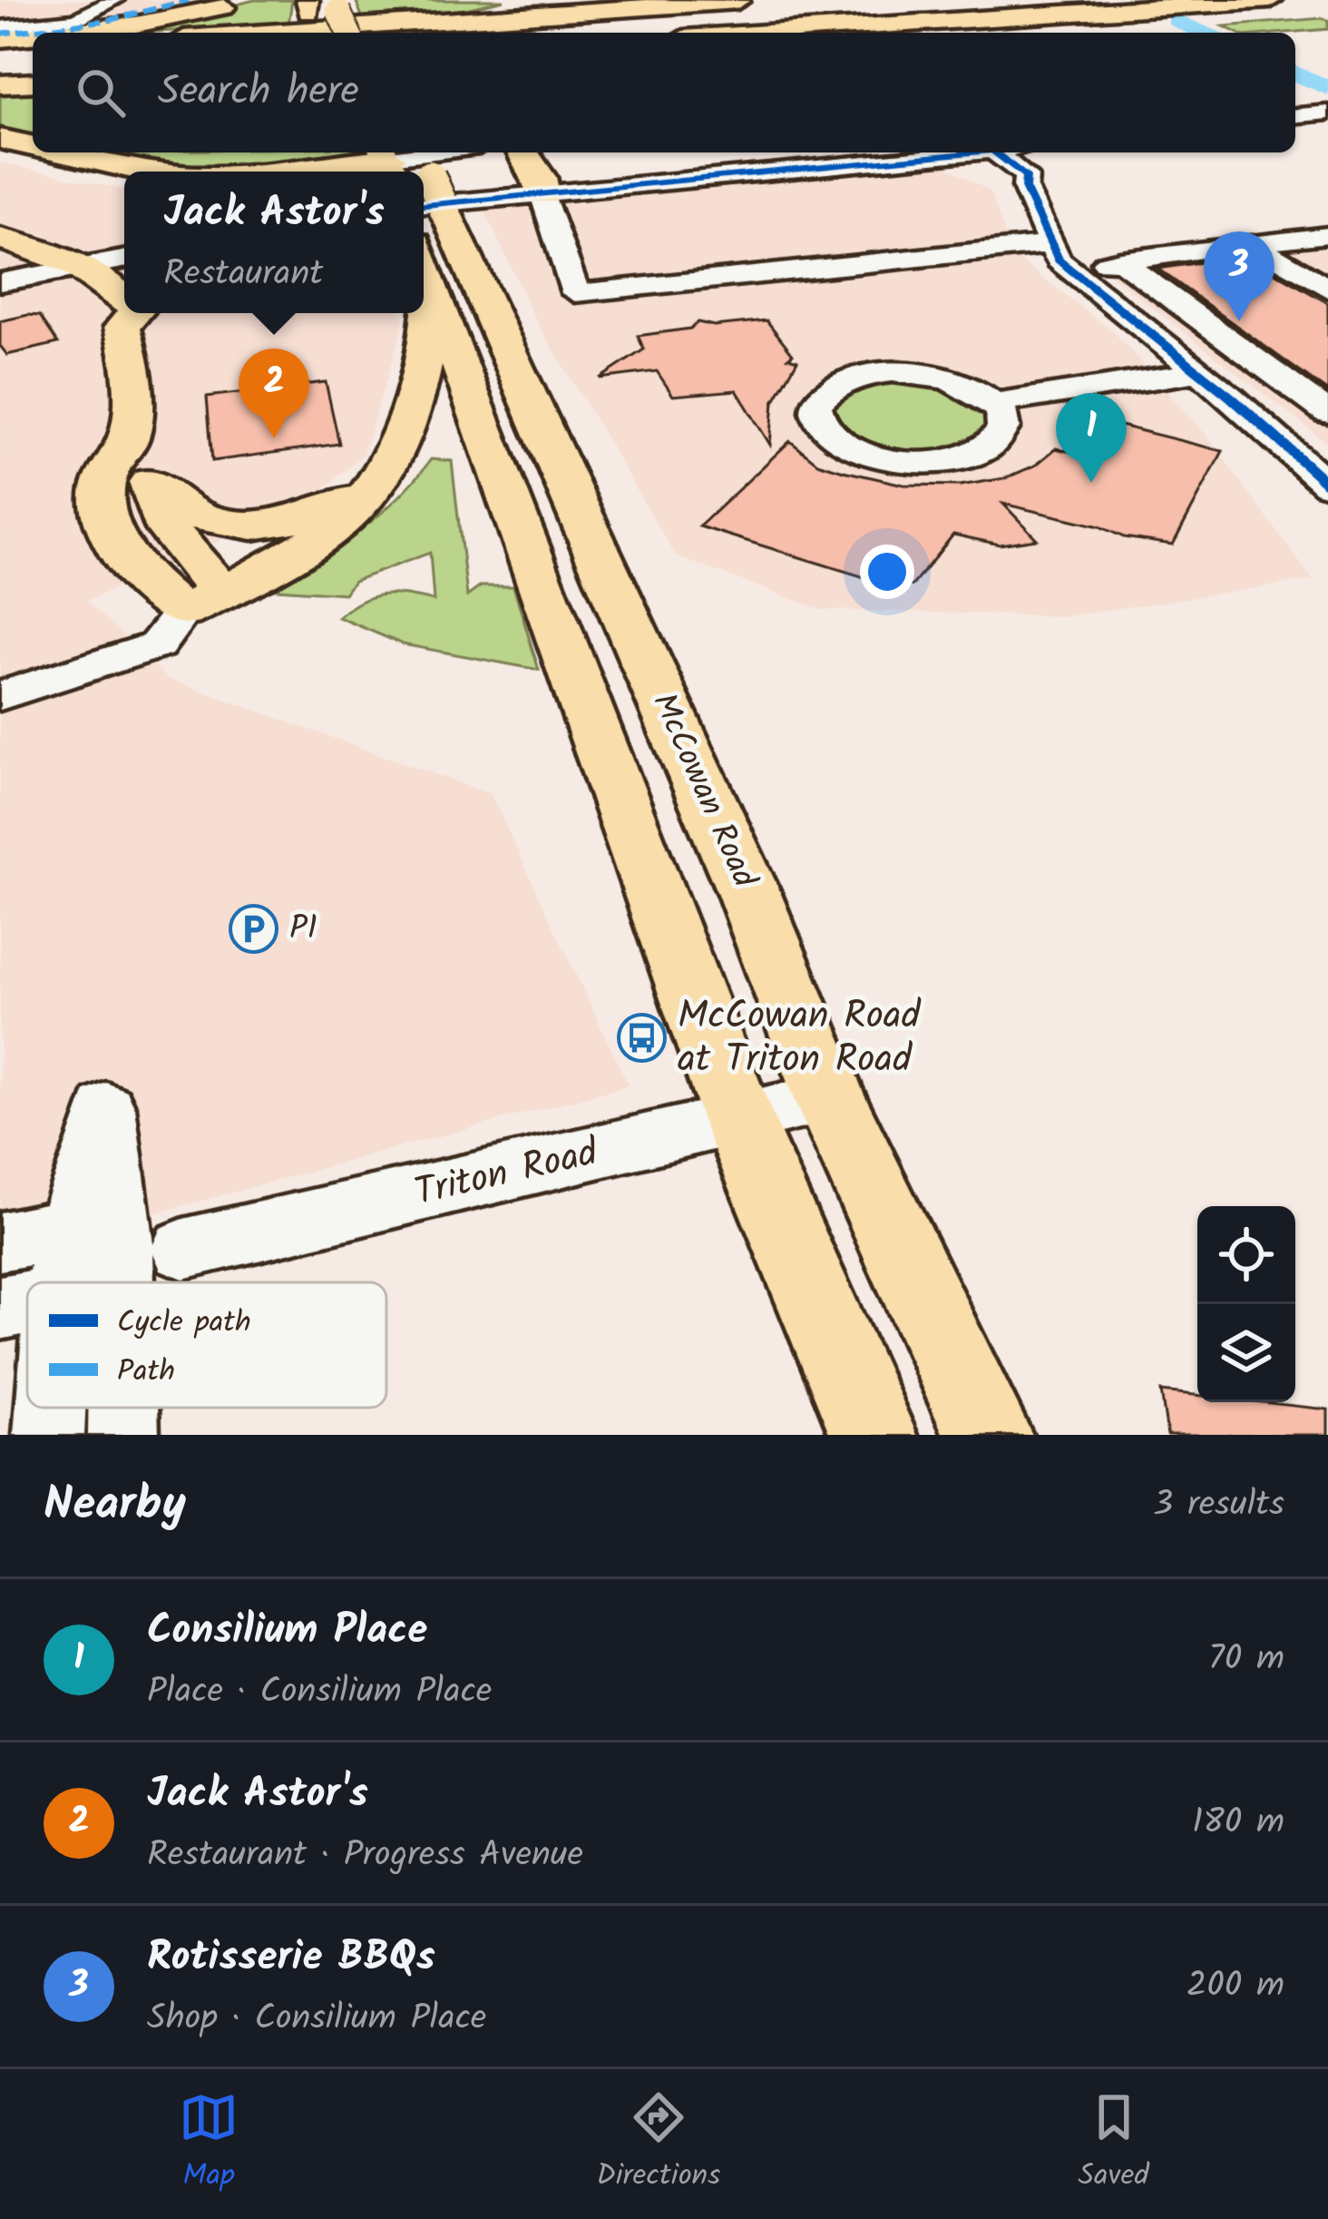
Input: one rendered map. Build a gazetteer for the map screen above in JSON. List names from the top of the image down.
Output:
{
  "streets": {
    "main road": ["McCowan Road"],
    "street": ["Triton Road"]
  },
  "crossings": [
    ["McCowan Road", "Triton Road"]
  ],
  "places": {
    "parking": ["P1"],
    "bus stop": ["McCowan Road at Triton Road"]
  },
  "legend": ["Cycle path", "Path"],
  "page": {
    "search": "Search here",
    "popup": ["Jack Astor's", "Restaurant"],
    "pins": ["3", "2", "1"],
    "heading": ["Nearby", "3 results"],
    "list": [
      {
        "mark": "1",
        "name": "Consilium Place",
        "note": "Place · Consilium Place",
        "value": "70 m"
      },
      {
        "mark": "2",
        "name": "Jack Astor's",
        "note": "Restaurant · Progress Avenue",
        "value": "180 m"
      },
      {
        "mark": "3",
        "name": "Rotisserie BBQs",
        "note": "Shop · Consilium Place",
        "value": "200 m"
      }
    ],
    "nav": ["Map", "Directions", "Saved"]
  }
}
